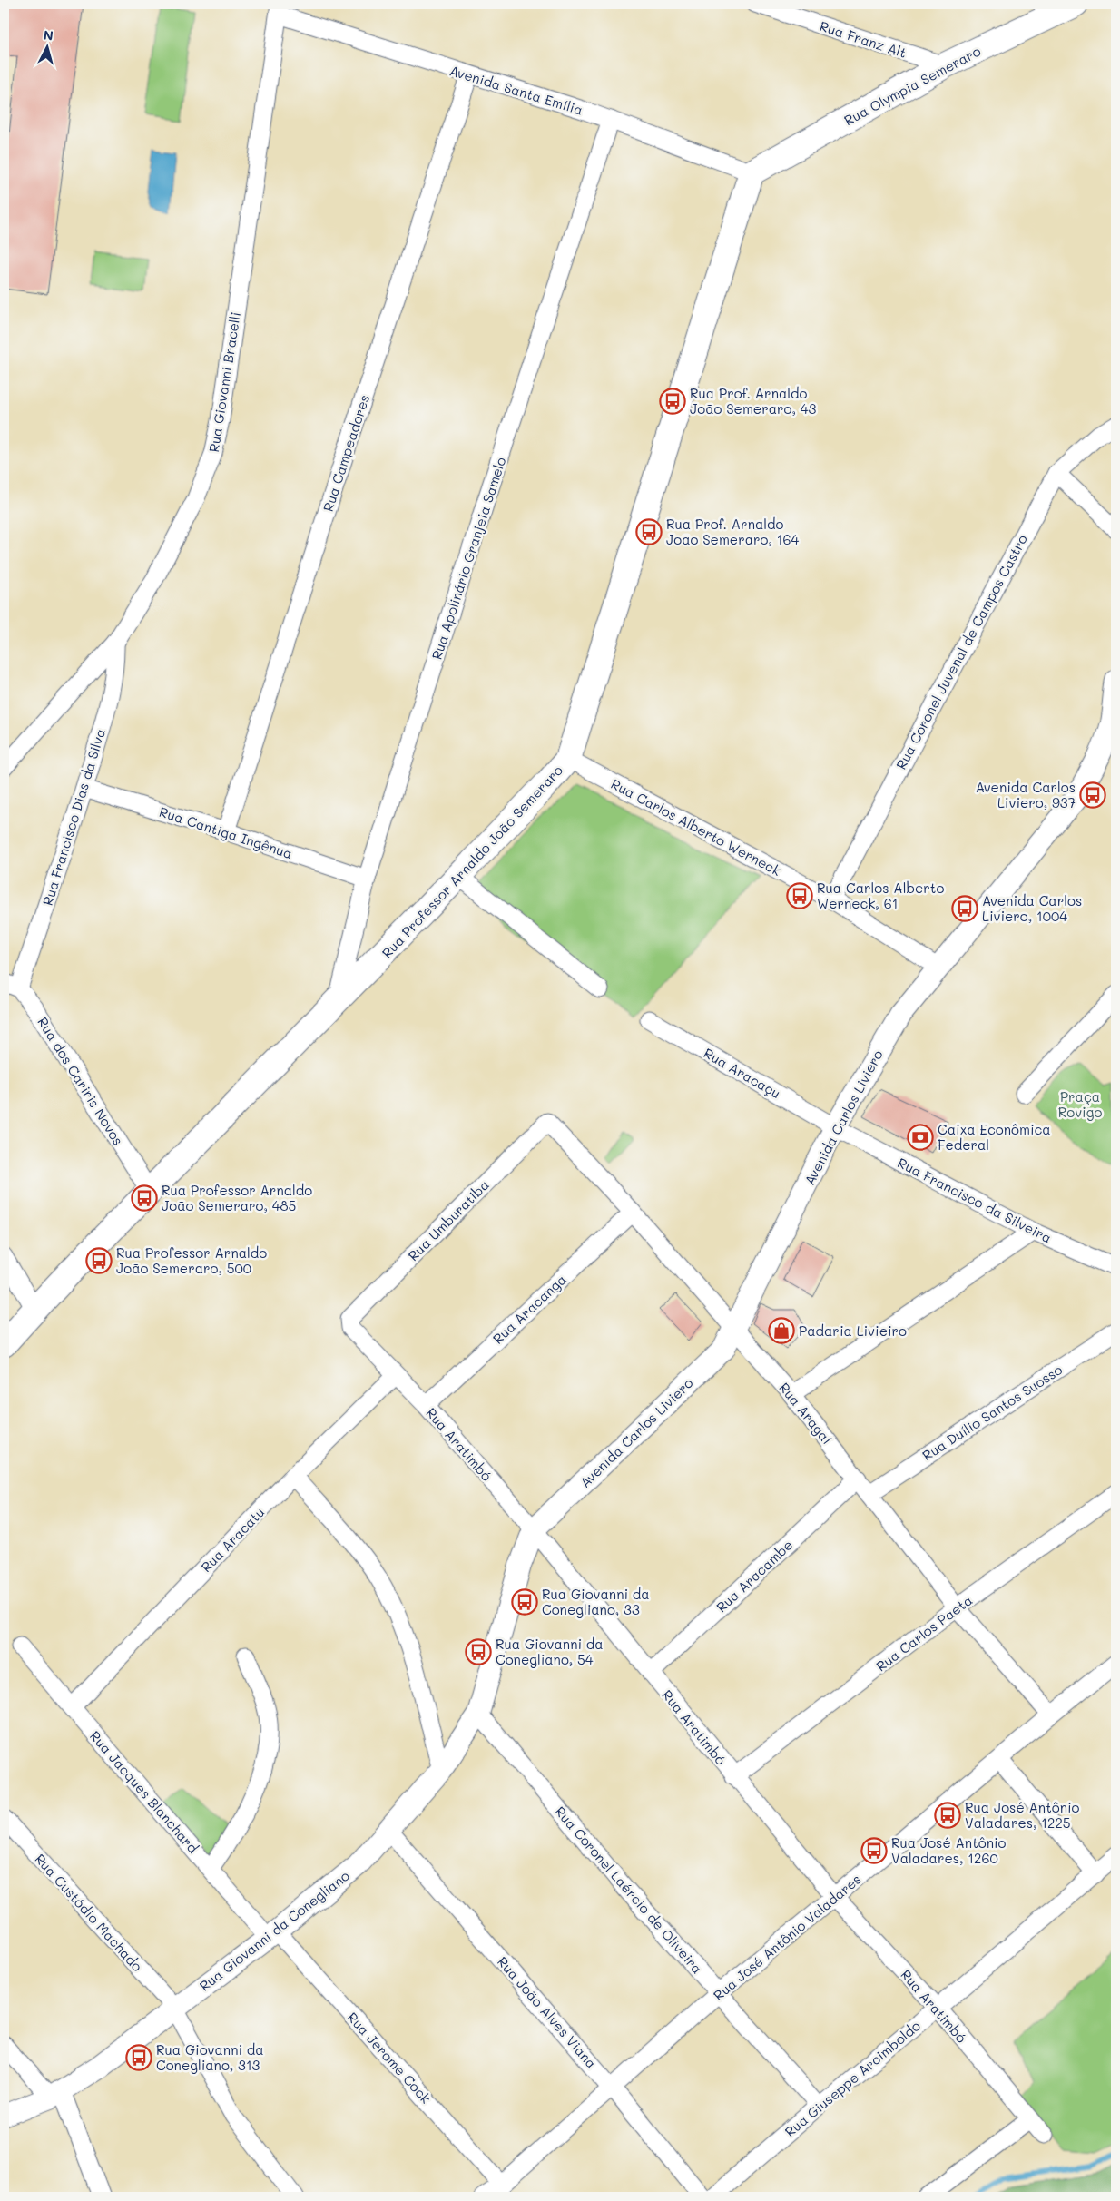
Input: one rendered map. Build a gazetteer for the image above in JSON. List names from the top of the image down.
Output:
{
  "streets": {
    "main road": ["Rua Olympia Semeraro", "Rua Professor Arnaldo João Semeraro"],
    "street": [
      "Rua Franz Alt",
      "Avenida Santa Emília",
      "Rua Giovanni Bracelli",
      "Rua Campeadores",
      "Rua Apolinário Granjeia Samelo",
      "Rua Coronel Juvenal de Campos Castro",
      "Rua Francisco Dias da Silva",
      "Rua Carlos Alberto Werneck",
      "Rua Cantiga Ingênua",
      "Rua Aracaçu",
      "Rua dos Cariris Novos",
      "Avenida Carlos Liviero",
      "Rua Francisco da Silveira",
      "Rua Umburatiba",
      "Rua Aracanga",
      "Rua Duílio Santos Suosso",
      "Rua Aragaí",
      "Rua Aratimbó",
      "Rua Aracatu",
      "Rua Aracambe",
      "Rua Carlos Paeta",
      "Rua Jacques Blanchard",
      "Rua Coronel Laércio de Oliveira",
      "Rua Custódio Machado",
      "Rua Giovanni da Conegliano",
      "Rua José Antônio Valadares",
      "Rua João Alves Viana",
      "Rua Jerome Cock",
      "Rua Giuseppe Arcimboldo"
    ]
  },
  "crossings": [
    ["Rua Franz Alt", "Rua Olympia Semeraro"],
    ["Rua Olympia Semeraro", "Avenida Santa Emília"],
    ["Rua Olympia Semeraro", "Rua Professor Arnaldo João Semeraro"],
    ["Avenida Santa Emília", "Rua Giovanni Bracelli"],
    ["Avenida Santa Emília", "Rua Campeadores"],
    ["Avenida Santa Emília", "Rua Apolinário Granjeia Samelo"],
    ["Avenida Santa Emília", "Rua Professor Arnaldo João Semeraro"],
    ["Rua Giovanni Bracelli", "Rua Francisco Dias da Silva"],
    ["Rua Campeadores", "Rua Cantiga Ingênua"],
    ["Rua Apolinário Granjeia Samelo", "Rua Cantiga Ingênua"],
    ["Rua Apolinário Granjeia Samelo", "Rua Professor Arnaldo João Semeraro"],
    ["Rua Coronel Juvenal de Campos Castro", "Rua Carlos Alberto Werneck"],
    ["Rua Francisco Dias da Silva", "Rua Cantiga Ingênua"],
    ["Rua Francisco Dias da Silva", "Rua dos Cariris Novos"],
    ["Rua Carlos Alberto Werneck", "Rua Professor Arnaldo João Semeraro"],
    ["Rua Carlos Alberto Werneck", "Avenida Carlos Liviero"],
    ["Rua Professor Arnaldo João Semeraro", "Rua dos Cariris Novos"],
    ["Rua Aracaçu", "Avenida Carlos Liviero"],
    ["Rua Aracaçu", "Rua Francisco da Silveira"],
    ["Avenida Carlos Liviero", "Rua Francisco da Silveira"],
    ["Avenida Carlos Liviero", "Rua Aragaí"],
    ["Avenida Carlos Liviero", "Rua Aratimbó"],
    ["Avenida Carlos Liviero", "Rua Giovanni da Conegliano"],
    ["Rua Umburatiba", "Rua Aragaí"],
    ["Rua Umburatiba", "Rua Aratimbó"],
    ["Rua Aracanga", "Rua Aragaí"],
    ["Rua Aracanga", "Rua Aratimbó"],
    ["Rua Duílio Santos Suosso", "Rua Aragaí"],
    ["Rua Aragaí", "Rua Aracambe"],
    ["Rua Aragaí", "Rua Carlos Paeta"],
    ["Rua Aragaí", "Rua José Antônio Valadares"],
    ["Rua Aratimbó", "Rua Aracatu"],
    ["Rua Aratimbó", "Rua Aracambe"],
    ["Rua Aratimbó", "Rua Carlos Paeta"],
    ["Rua Aratimbó", "Rua Giovanni da Conegliano"],
    ["Rua Aratimbó", "Rua José Antônio Valadares"],
    ["Rua Aratimbó", "Rua Giuseppe Arcimboldo"],
    ["Rua Aracatu", "Rua Jacques Blanchard"],
    ["Rua Jacques Blanchard", "Rua Giovanni da Conegliano"],
    ["Rua Jacques Blanchard", "Rua Jerome Cock"],
    ["Rua Coronel Laércio de Oliveira", "Rua Giovanni da Conegliano"],
    ["Rua Coronel Laércio de Oliveira", "Rua José Antônio Valadares"],
    ["Rua Coronel Laércio de Oliveira", "Rua Giuseppe Arcimboldo"],
    ["Rua Custódio Machado", "Rua Giovanni da Conegliano"],
    ["Rua Giovanni da Conegliano", "Rua João Alves Viana"],
    ["Rua Giovanni da Conegliano", "Rua Jerome Cock"],
    ["Rua José Antônio Valadares", "Rua João Alves Viana"],
    ["Rua José Antônio Valadares", "Rua Jerome Cock"]
  ],
  "parks": ["Praça Rovigo"],
  "places": {
    "bus stop": [
      "Rua Prof. Arnaldo João Semeraro, 43",
      "Rua Prof. Arnaldo João Semeraro, 164",
      "Avenida Carlos Liviero, 937",
      "Rua Carlos Alberto Werneck, 61",
      "Avenida Carlos Liviero, 1004",
      "Rua Professor Arnaldo João Semeraro, 485",
      "Rua Professor Arnaldo João Semeraro, 500",
      "Rua Giovanni da Conegliano, 33",
      "Rua Giovanni da Conegliano, 54",
      "Rua José Antônio Valadares, 1225",
      "Rua José Antônio Valadares, 1260",
      "Rua Giovanni da Conegliano, 313"
    ],
    "bank": ["Caixa Econômica Federal"],
    "shop": ["Padaria Livieiro"]
  },
  "north": "top"
}
